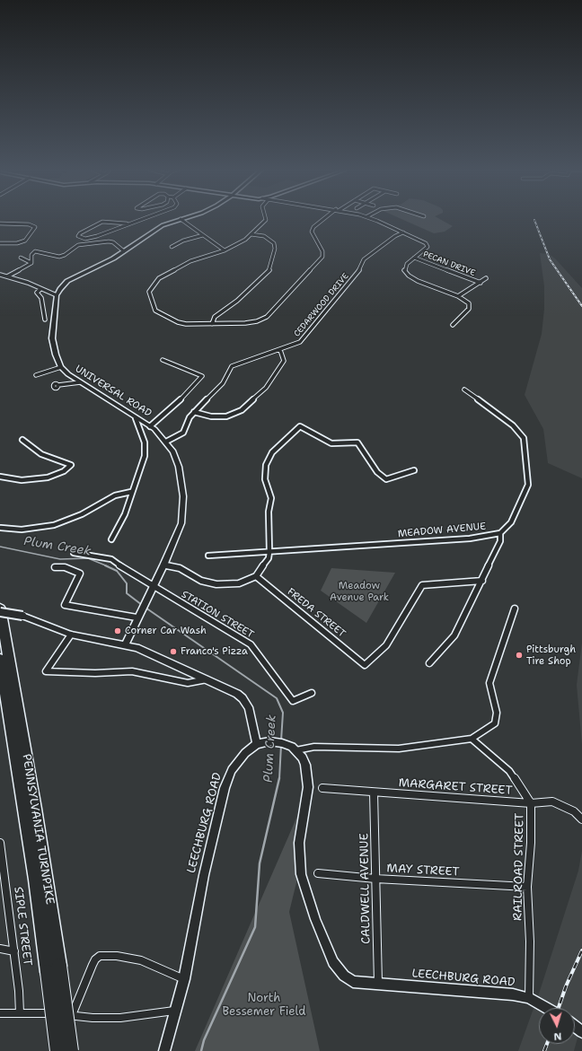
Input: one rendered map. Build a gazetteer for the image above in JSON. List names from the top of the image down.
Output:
{
  "streets": {
    "highway": ["PENNSYLVANIA TURNPIKE"],
    "street": [
      "PECAN DRIVE",
      "CEDARWOOD DRIVE",
      "UNIVERSAL ROAD",
      "MEADOW AVENUE",
      "FREDA STREET",
      "STATION STREET",
      "MARGARET STREET",
      "LEECHBURG ROAD",
      "RAILROAD STREET",
      "MAY STREET",
      "CALDWELL AVENUE",
      "SIPLE STREET"
    ]
  },
  "crossings": [
    ["CEDARWOOD DRIVE", "UNIVERSAL ROAD"],
    ["UNIVERSAL ROAD", "STATION STREET"],
    ["MARGARET STREET", "RAILROAD STREET"],
    ["MARGARET STREET", "CALDWELL AVENUE"],
    ["LEECHBURG ROAD", "RAILROAD STREET"],
    ["LEECHBURG ROAD", "CALDWELL AVENUE"],
    ["RAILROAD STREET", "MAY STREET"],
    ["MAY STREET", "CALDWELL AVENUE"]
  ],
  "water": ["Plum Creek"],
  "parks": ["Meadow Avenue Park", "North Bessemer Field"],
  "places": ["Corner Car Wash", "Franco's Pizza", "Pittsburgh Tire Shop"],
  "north": "bottom"
}
